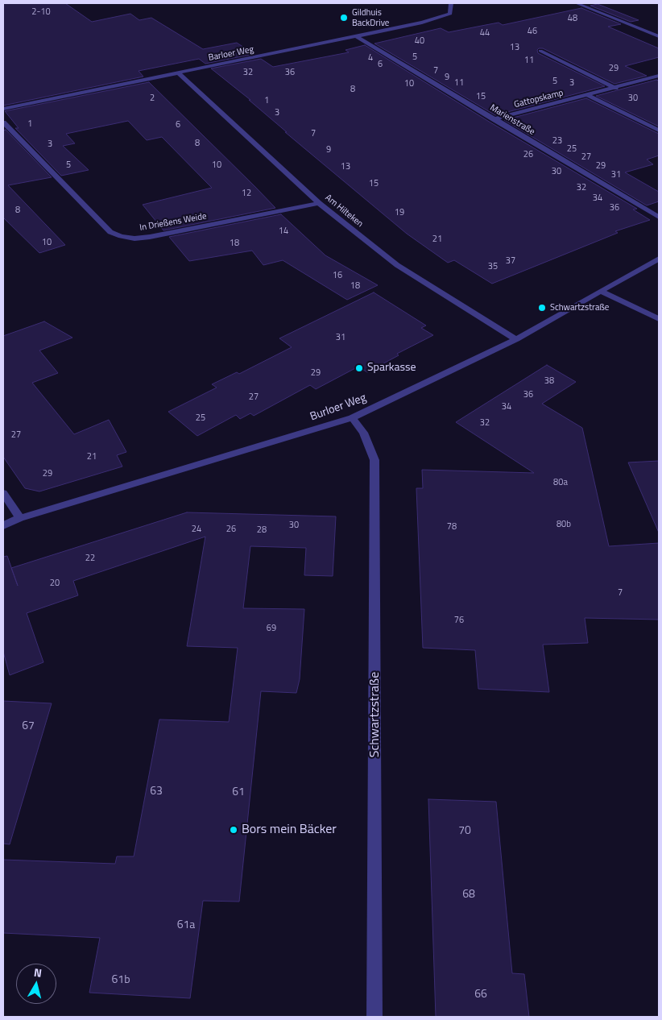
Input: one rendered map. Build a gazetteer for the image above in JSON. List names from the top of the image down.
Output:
{
  "streets": {
    "street": [
      "Barloer Weg",
      "Gattopskamp",
      "Marienstraße",
      "Am Hilteken",
      "In Drießens Weide",
      "Burloer Weg",
      "Schwartzstraße"
    ]
  },
  "crossings": [
    ["Barloer Weg", "Marienstraße"],
    ["Barloer Weg", "Am Hilteken"],
    ["Gattopskamp", "Marienstraße"],
    ["Am Hilteken", "In Drießens Weide"],
    ["Am Hilteken", "Burloer Weg"],
    ["Burloer Weg", "Schwartzstraße"]
  ],
  "places": [
    "Gildhuis BackDrive",
    "Schwartzstraße",
    "Sparkasse",
    "Bors mein Bäcker"
  ],
  "house_numbers": [
    "2-10",
    "48",
    "46",
    "44",
    "40",
    "13",
    "5",
    "4",
    "11",
    "6",
    "29",
    "7",
    "32",
    "36",
    "9",
    "5",
    "11",
    "3",
    "10",
    "8",
    "15",
    "2",
    "30",
    "1",
    "3",
    "1",
    "6",
    "7",
    "23",
    "8",
    "3",
    "25",
    "9",
    "26",
    "27",
    "5",
    "10",
    "29",
    "13",
    "30",
    "31",
    "15",
    "32",
    "12",
    "34",
    "36",
    "8",
    "19",
    "14",
    "21",
    "10",
    "18",
    "37",
    "35",
    "16",
    "18",
    "31",
    "29",
    "38",
    "36",
    "27",
    "34",
    "25",
    "32",
    "27",
    "21",
    "29",
    "80a",
    "80b",
    "30",
    "78",
    "24",
    "26",
    "28",
    "22",
    "20",
    "7",
    "76",
    "69",
    "67",
    "63",
    "61",
    "70",
    "68",
    "61a",
    "61b",
    "66"
  ],
  "north": "top"
}
